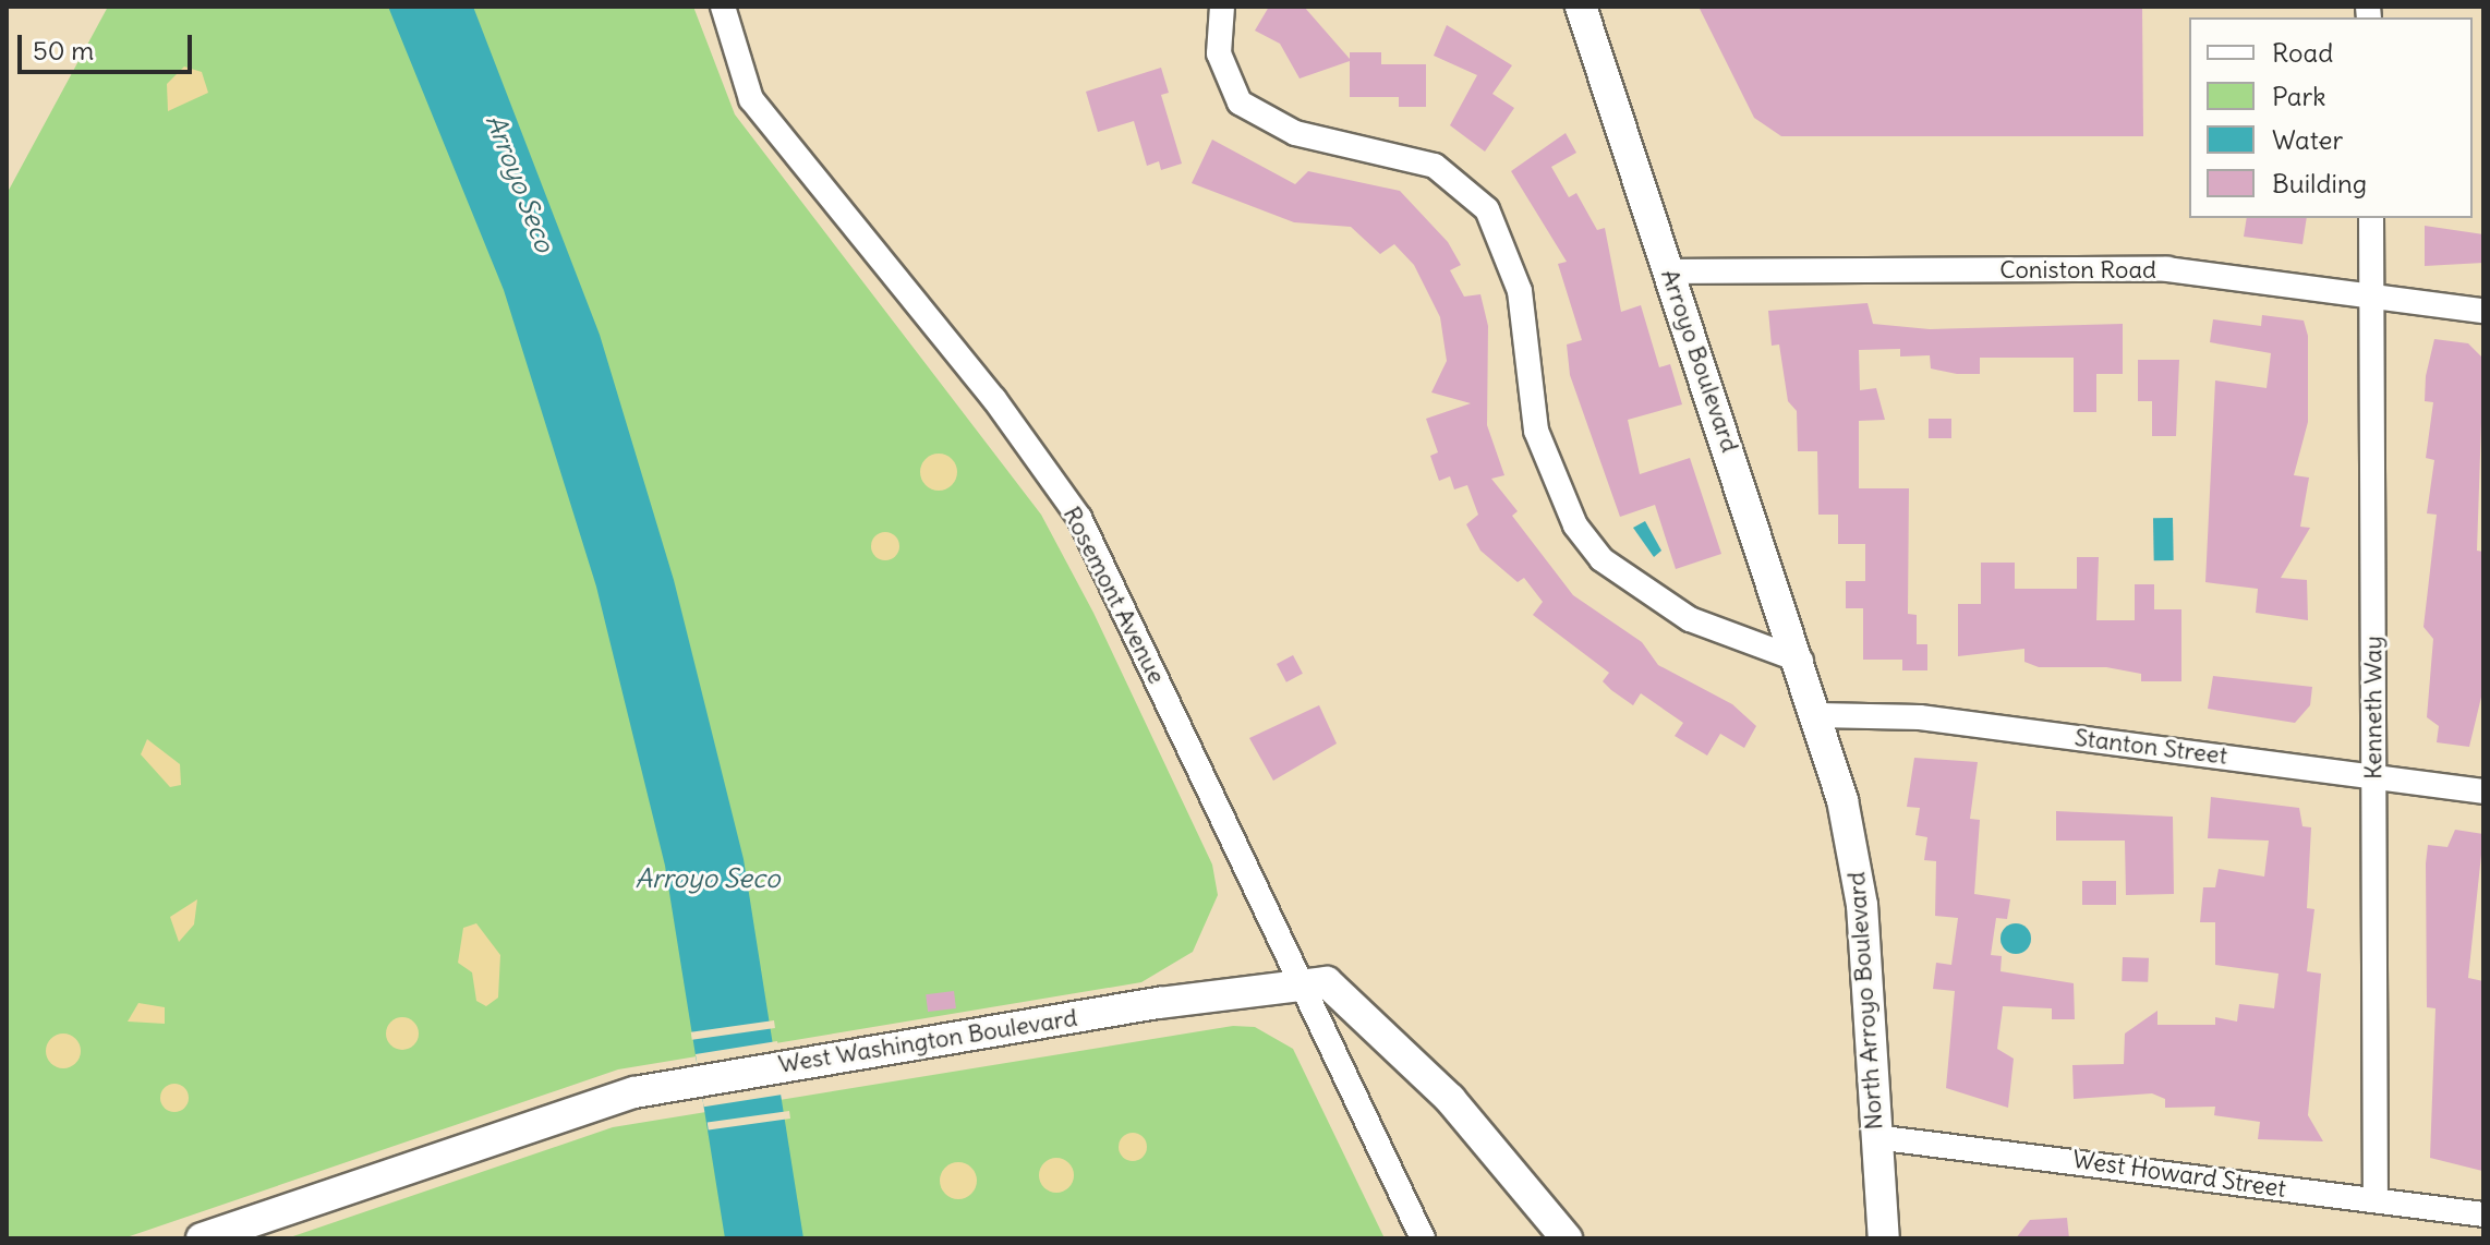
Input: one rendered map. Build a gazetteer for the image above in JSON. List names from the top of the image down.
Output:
{
  "streets": {
    "street": [
      "Coniston Road",
      "Arroyo Boulevard",
      "Rosemont Avenue",
      "Kenneth Way",
      "Stanton Street",
      "North Arroyo Boulevard",
      "West Washington Boulevard",
      "West Howard Street"
    ]
  },
  "crossings": [
    ["Coniston Road", "Arroyo Boulevard"],
    ["Coniston Road", "Kenneth Way"],
    ["Arroyo Boulevard", "Stanton Street"],
    ["Arroyo Boulevard", "North Arroyo Boulevard"],
    ["Rosemont Avenue", "West Washington Boulevard"],
    ["Kenneth Way", "Stanton Street"],
    ["Kenneth Way", "West Howard Street"],
    ["Stanton Street", "North Arroyo Boulevard"],
    ["North Arroyo Boulevard", "West Howard Street"]
  ],
  "water": ["Arroyo Seco"],
  "legend": [
    "Road",
    "Park",
    "Water",
    "Building"
  ],
  "scale_bar": "50 m"
}
